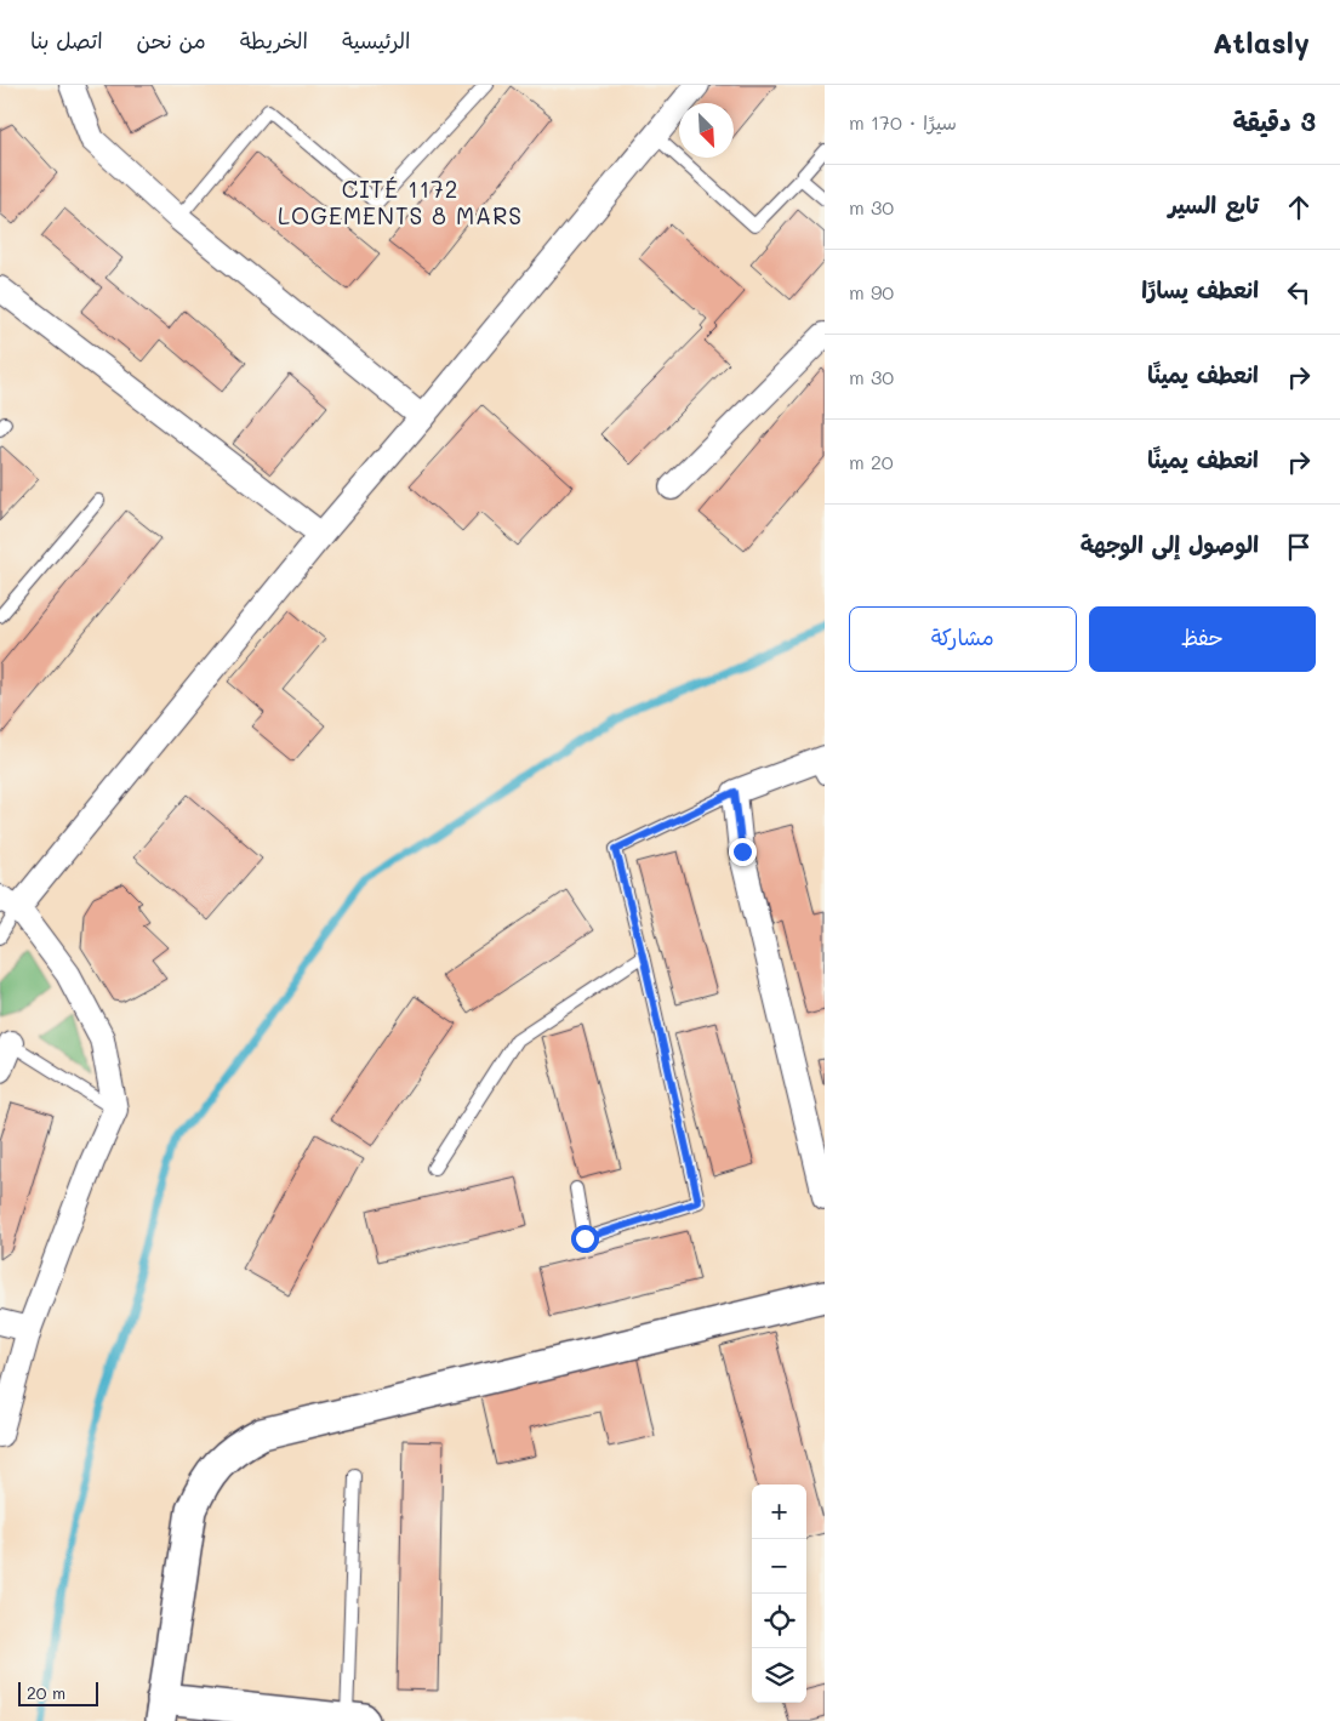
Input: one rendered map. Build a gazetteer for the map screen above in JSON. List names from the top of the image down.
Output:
{
  "districts": ["CITÉ 1172 LOGEMENTS 8 MARS"],
  "scale_bar": "20 m",
  "north": "bottom right",
  "page": {
    "header": "Atlasly",
    "nav": [
      "الرئيسية",
      "الخريطة",
      "من نحن",
      "اتصل بنا"
    ],
    "heading": ["3 دقيقة", "سيرًا · 170 m"],
    "list": [
      ["تابع السير", "30 m"],
      ["انعطف يسارًا", "90 m"],
      ["انعطف يمينًا", "30 m"],
      ["انعطف يمينًا", "20 m"],
      "الوصول إلى الوجهة"
    ],
    "buttons": ["حفظ", "مشاركة"],
    "map_buttons": ["+", "−"],
    "scale": "20 m"
  }
}
